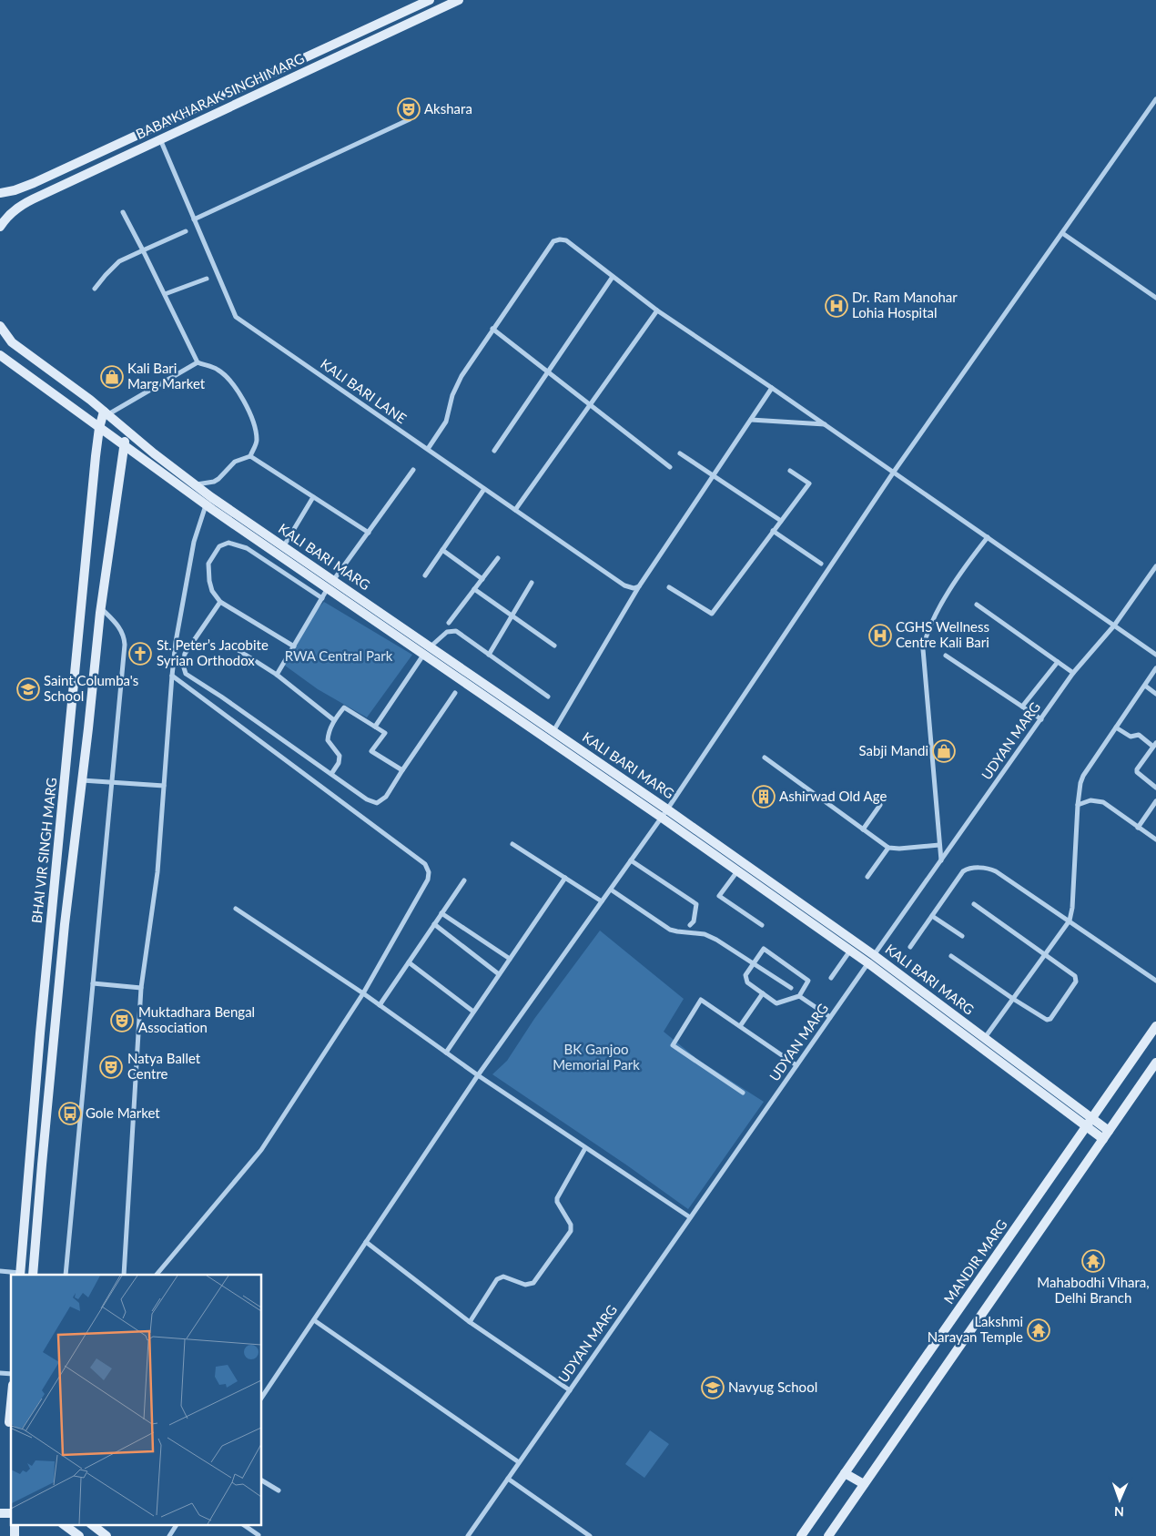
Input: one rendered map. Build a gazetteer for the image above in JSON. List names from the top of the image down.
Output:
{
  "streets": {
    "street": [
      "BABA KHARAK SINGH MARG",
      "KALI BARI LANE",
      "KALI BARI MARG",
      "UDYAN MARG",
      "BHAI VIR SINGH MARG",
      "MANDIR MARG"
    ]
  },
  "crossings": [
    ["BABA KHARAK SINGH MARG", "KALI BARI LANE"],
    ["KALI BARI MARG", "UDYAN MARG"],
    ["KALI BARI MARG", "BHAI VIR SINGH MARG"],
    ["KALI BARI MARG", "MANDIR MARG"]
  ],
  "parks": ["RWA Central Park", "BK Ganjoo Memorial Park"],
  "places": {
    "theatre": ["Akshara", "Muktadhara Bengal Association", "Natya Ballet Centre"],
    "hospital": ["Dr. Ram Manohar Lohia Hospital", "CGHS Wellness Centre Kali Bari"],
    "shop": ["Kali Bari Marg Market", "Sabji Mandi"],
    "church": ["St. Peter’s Jacobite Syrian Orthodox"],
    "school or university": ["Saint Columba's School", "Navyug School"],
    "building": ["Ashirwad Old Age"],
    "bus stop": ["Gole Market"],
    "temple": ["Mahabodhi Vihara, Delhi Branch", "Lakshmi Narayan Temple"]
  },
  "north": "bottom"
}
